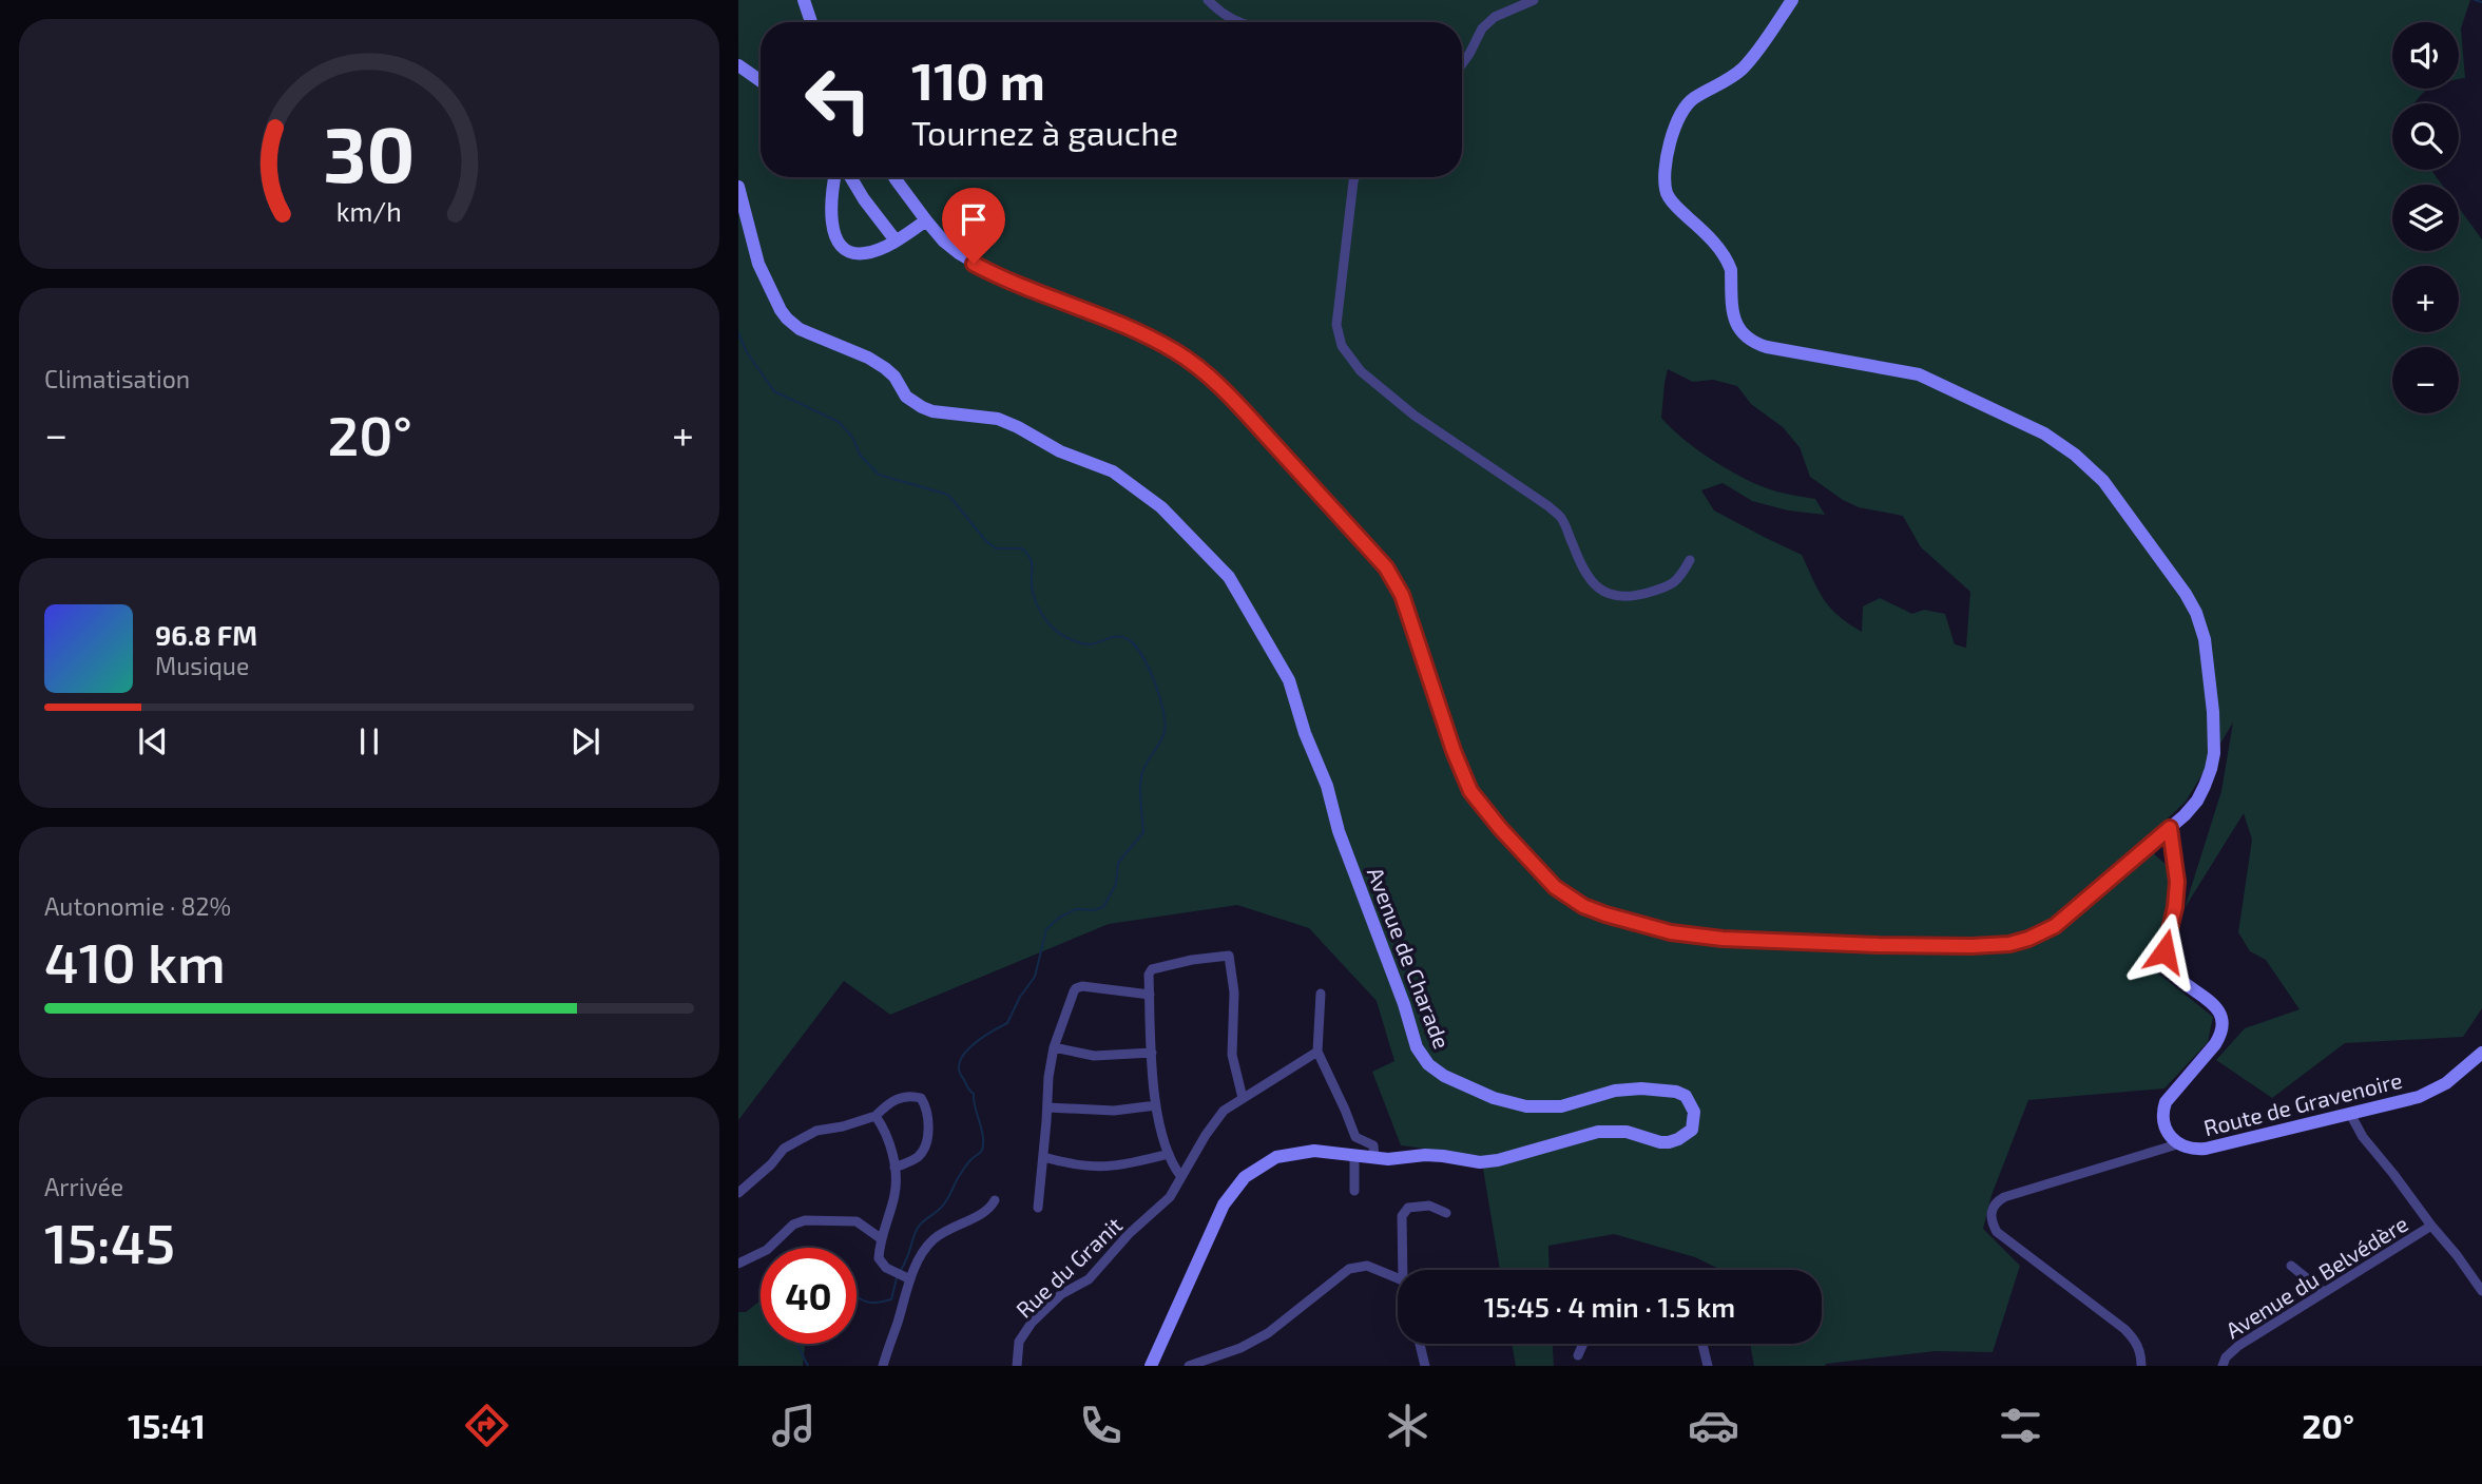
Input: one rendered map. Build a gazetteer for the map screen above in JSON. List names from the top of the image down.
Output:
{
  "streets": {
    "street": [
      "Avenue de Charade",
      "Route de Gravenoire",
      "Rue du Granit",
      "Avenue du Belvédère"
    ]
  },
  "crossings": [
    ["Route de Gravenoire", "Avenue du Belvédère"]
  ],
  "page": {
    "map_buttons": ["+", "−"],
    "turn": ["110 m", "Tournez à gauche"],
    "tile": [
      "Climatisation",
      ["Autonomie · 82%", "410 km"],
      ["Arrivée", "15:45"]
    ],
    "heat": ["−", "20°", "+"],
    "song": ["96.8 FM", "Musique"],
    "limit": "40",
    "trip": "15:45 · 4 min · 1.5 km",
    "tabs": ["15:41", "20°"],
    "gauge": ["30", "km/h"]
  }
}
